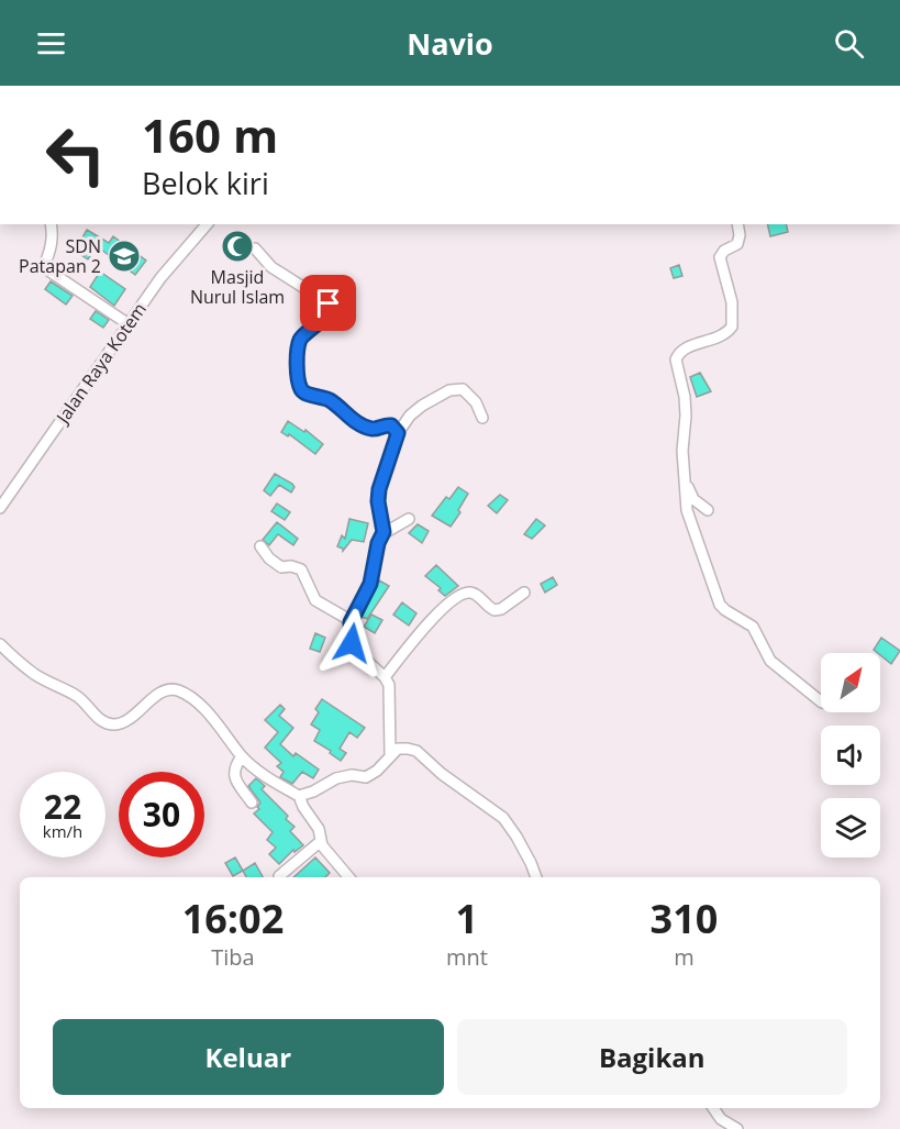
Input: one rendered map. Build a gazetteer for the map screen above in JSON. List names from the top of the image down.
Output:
{
  "streets": {
    "street": ["Jalan Raya Kotem"]
  },
  "places": {
    "mosque": ["Masjid Nurul Islam"],
    "school or university": ["SDN Patapan 2"]
  },
  "north": "top right",
  "page": {
    "header": "Navio",
    "turn": ["160 m", "Belok kiri"],
    "speed": "22 km/h",
    "limit": "30",
    "eta": [
      "16:02",
      "Tiba",
      "1",
      "mnt",
      "310",
      "m"
    ],
    "buttons": ["Keluar", "Bagikan"]
  }
}
